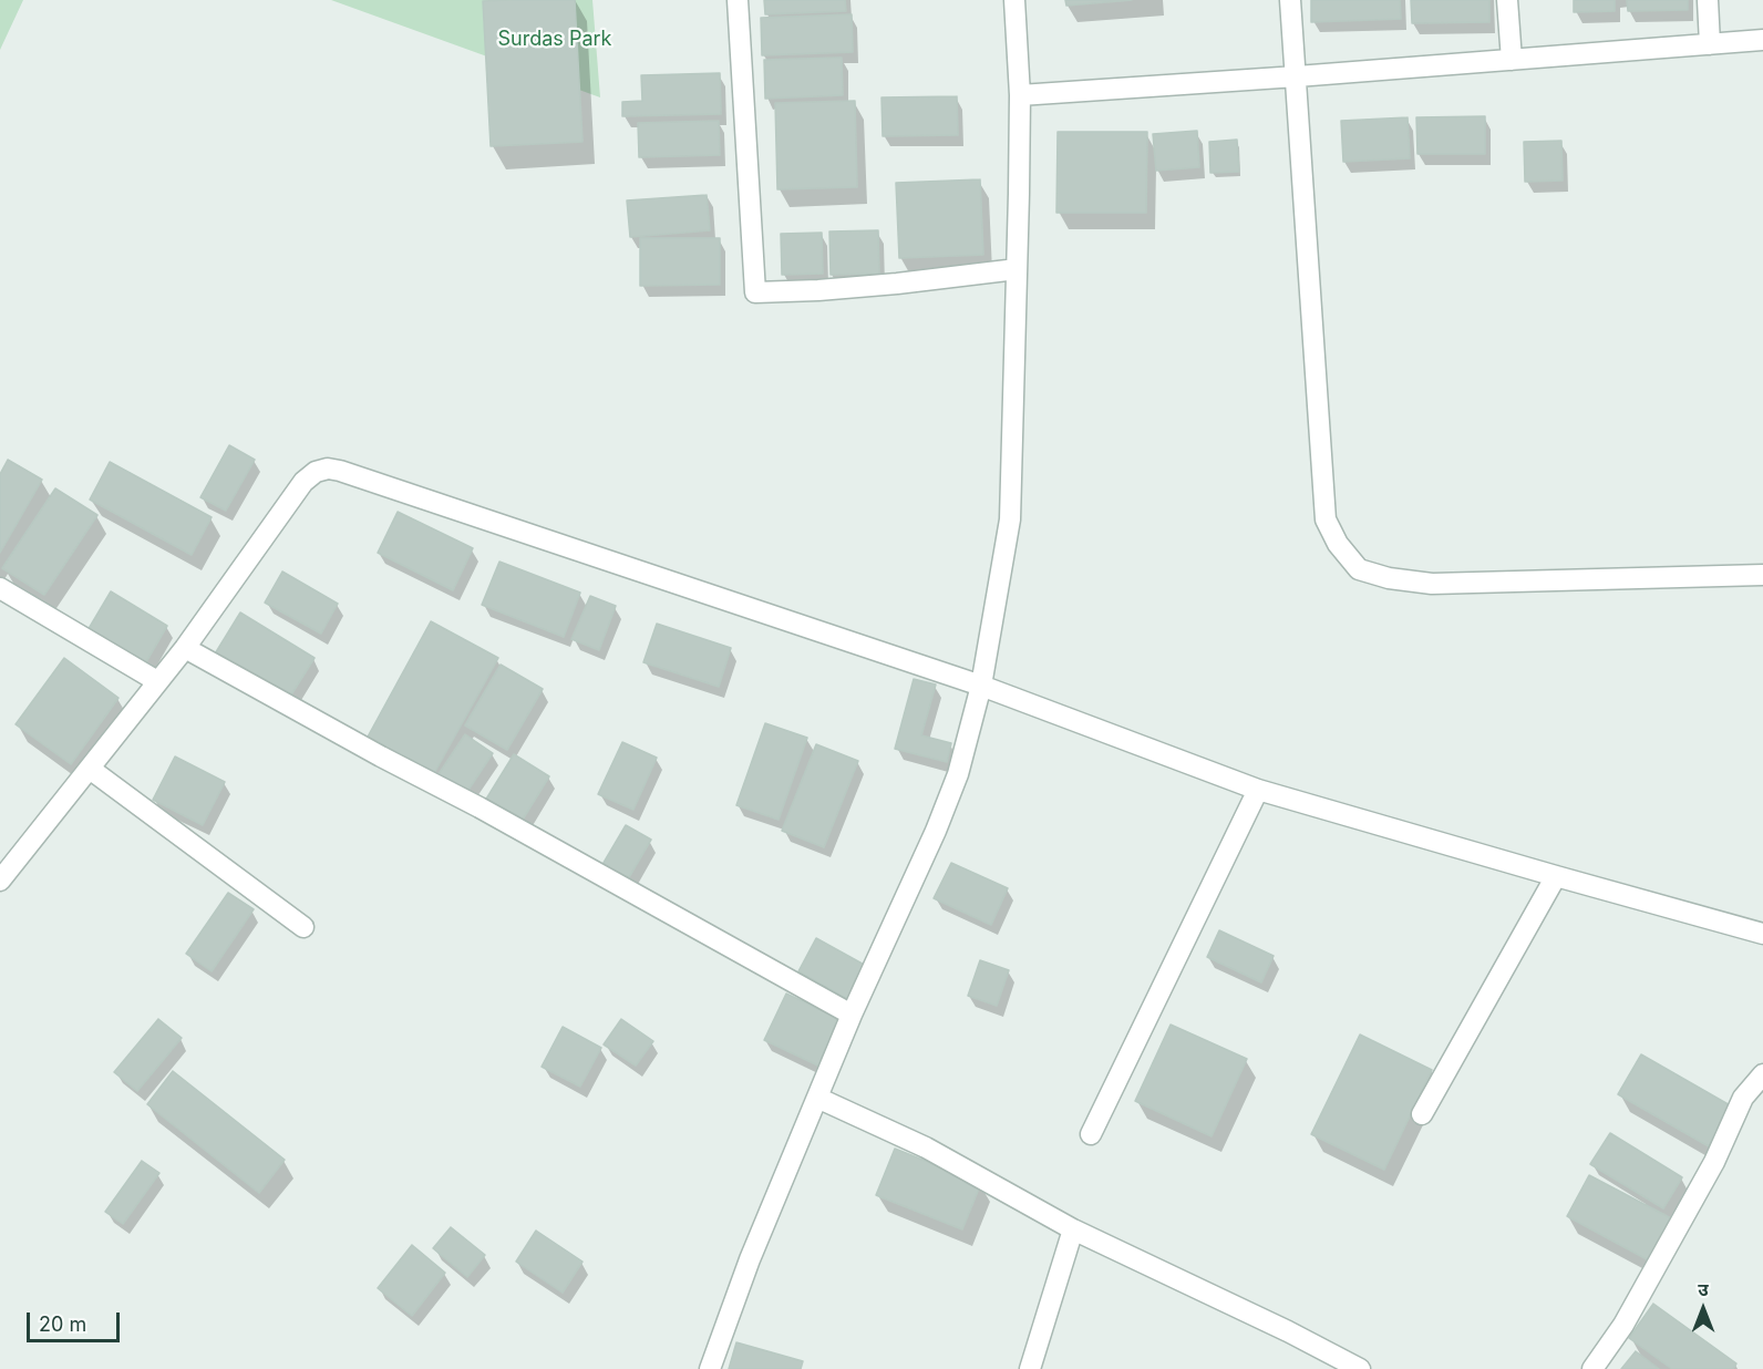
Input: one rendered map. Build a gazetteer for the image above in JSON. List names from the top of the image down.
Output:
{
  "parks": ["Surdas Park"],
  "scale_bar": "20 m",
  "north": "top"
}
